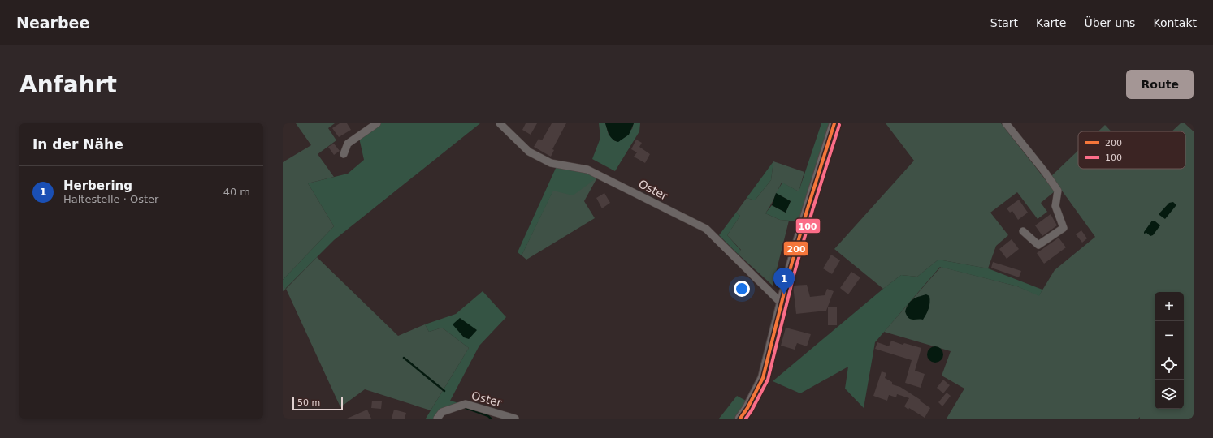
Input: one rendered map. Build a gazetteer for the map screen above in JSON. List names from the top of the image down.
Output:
{
  "streets": {
    "street": ["Oster"]
  },
  "lines": ["transit line 200", "transit line 100"],
  "legend": ["200", "100"],
  "scale_bar": "50 m",
  "page": {
    "header": "Nearbee",
    "nav": [
      "Start",
      "Karte",
      "Über uns",
      "Kontakt"
    ],
    "buttons": "Route",
    "title": "Anfahrt",
    "heading": "In der Nähe",
    "list": [
      {
        "mark": "1",
        "name": "Herbering",
        "note": "Haltestelle · Oster",
        "value": "40 m"
      }
    ],
    "pins": "1",
    "map_buttons": ["+", "−"],
    "scale": "50 m"
  }
}
